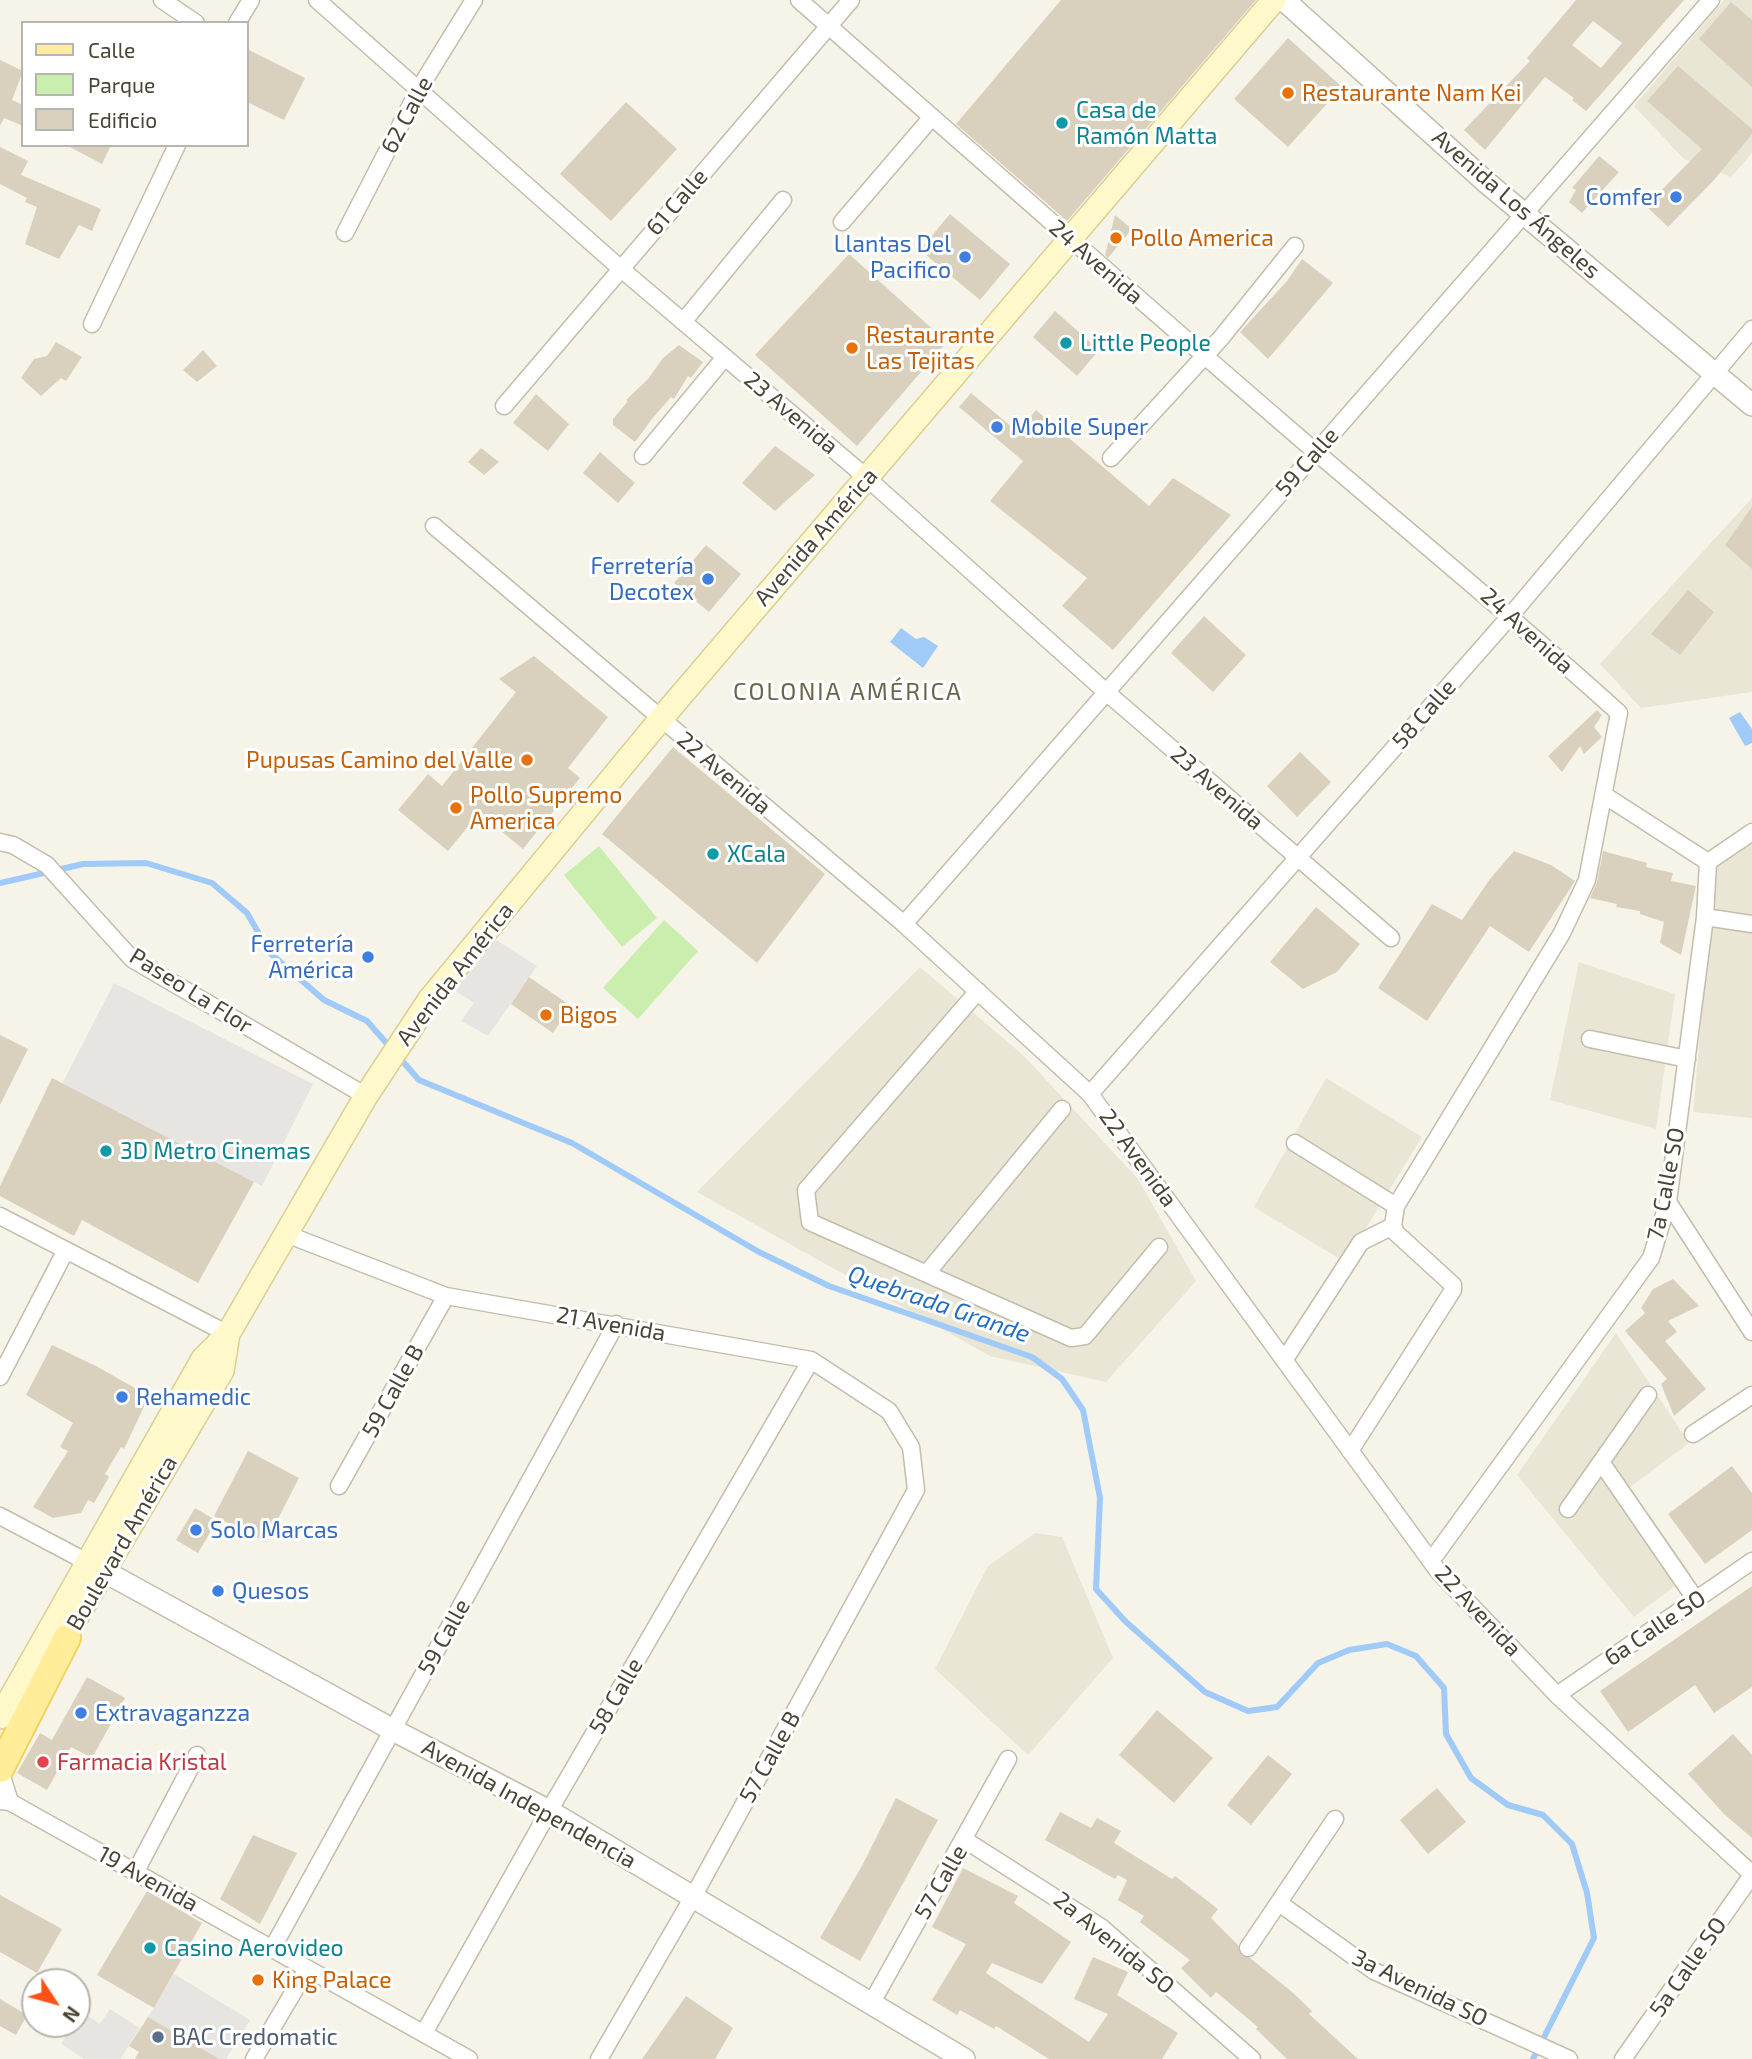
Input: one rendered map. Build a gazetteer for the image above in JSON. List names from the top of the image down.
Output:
{
  "streets": {
    "main road": ["Avenida América", "Boulevard América"],
    "street": [
      "62 Calle",
      "61 Calle",
      "Avenida Los Ángeles",
      "24 Avenida",
      "23 Avenida",
      "59 Calle",
      "58 Calle",
      "22 Avenida",
      "Paseo La Flor",
      "7a Calle SO",
      "21 Avenida",
      "59 Calle B",
      "6a Calle SO",
      "57 Calle B",
      "Avenida Independencia",
      "19 Avenida",
      "57 Calle",
      "2a Avenida SO",
      "5a Calle SO",
      "3a Avenida SO"
    ]
  },
  "crossings": [
    ["62 Calle", "23 Avenida"],
    ["61 Calle", "24 Avenida"],
    ["61 Calle", "23 Avenida"],
    ["Avenida Los Ángeles", "59 Calle"],
    ["Avenida Los Ángeles", "58 Calle"],
    ["24 Avenida", "59 Calle"],
    ["24 Avenida", "Avenida América"],
    ["24 Avenida", "58 Calle"],
    ["23 Avenida", "59 Calle"],
    ["23 Avenida", "Avenida América"],
    ["23 Avenida", "58 Calle"],
    ["59 Calle", "22 Avenida"],
    ["59 Calle", "21 Avenida"],
    ["59 Calle", "Avenida Independencia"],
    ["59 Calle", "19 Avenida"],
    ["Avenida América", "22 Avenida"],
    ["Avenida América", "Paseo La Flor"],
    ["Avenida América", "Boulevard América"],
    ["58 Calle", "22 Avenida"],
    ["58 Calle", "21 Avenida"],
    ["58 Calle", "Avenida Independencia"],
    ["58 Calle", "19 Avenida"],
    ["22 Avenida", "7a Calle SO"],
    ["22 Avenida", "6a Calle SO"],
    ["22 Avenida", "5a Calle SO"],
    ["Paseo La Flor", "Boulevard América"],
    ["21 Avenida", "59 Calle B"],
    ["21 Avenida", "Boulevard América"],
    ["21 Avenida", "57 Calle B"],
    ["Boulevard América", "Avenida Independencia"],
    ["57 Calle B", "Avenida Independencia"],
    ["Avenida Independencia", "57 Calle"],
    ["57 Calle", "2a Avenida SO"]
  ],
  "districts": ["COLONIA AMÉRICA"],
  "water": ["Quebrada Grande"],
  "places": [
    "Restaurante Nam Kei",
    "Casa de Ramón Matta",
    "Comfer",
    "Pollo America",
    "Llantas Del Pacifico",
    "Little People",
    "Restaurante Las Tejitas",
    "Mobile Super",
    "Ferretería Decotex",
    "Pupusas Camino del Valle",
    "Pollo Supremo America",
    "XCala",
    "Ferretería América",
    "Bigos",
    "3D Metro Cinemas",
    "Rehamedic",
    "Solo Marcas",
    "Quesos",
    "Extravaganzza",
    "Farmacia Kristal",
    "Casino Aerovideo",
    "King Palace",
    "BAC Credomatic"
  ],
  "legend": ["Calle", "Parque", "Edificio"],
  "north": "bottom right"
}
